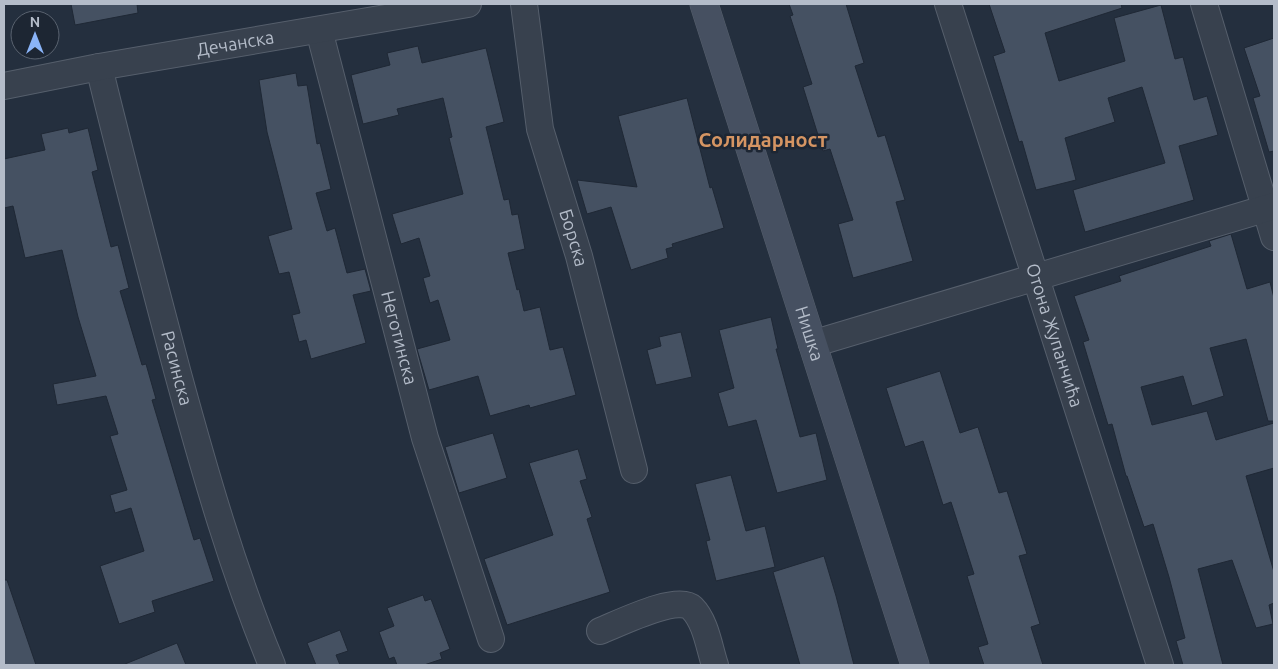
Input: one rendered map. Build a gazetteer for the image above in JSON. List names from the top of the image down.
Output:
{
  "streets": {
    "main road": ["Нишка"],
    "street": [
      "Дечанска",
      "Борска",
      "Отона Жупанчића",
      "Неготинска",
      "Расинска"
    ]
  },
  "crossings": [
    ["Дечанска", "Неготинска"],
    ["Дечанска", "Расинска"]
  ],
  "districts": ["Солидарност"],
  "north": "top"
}
